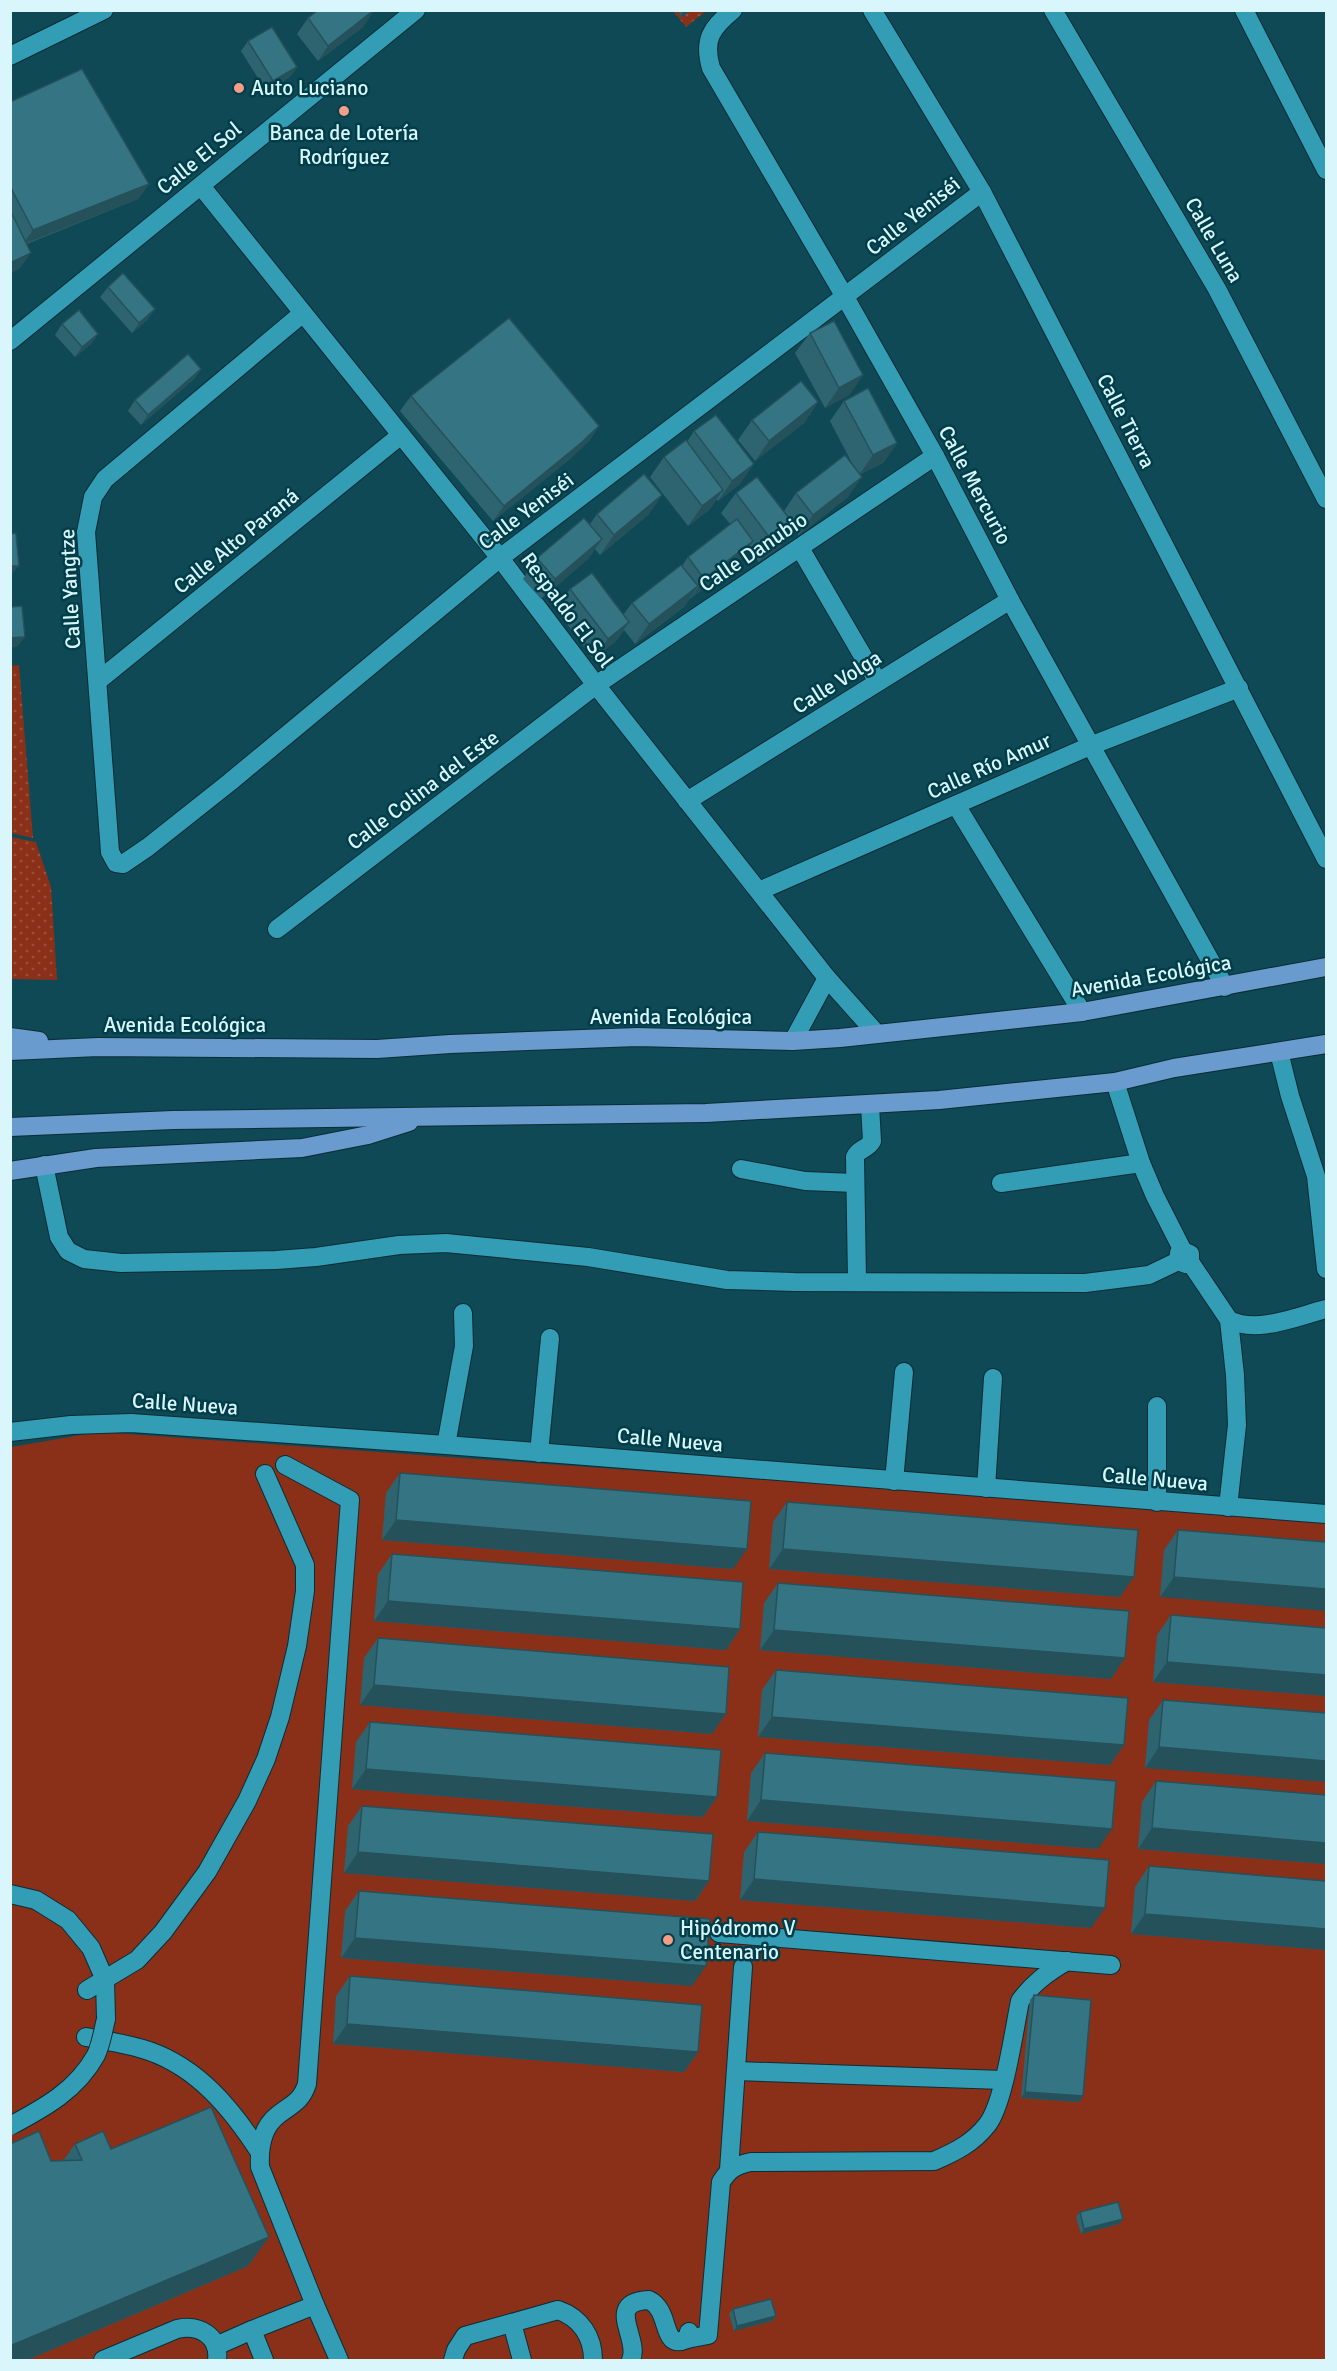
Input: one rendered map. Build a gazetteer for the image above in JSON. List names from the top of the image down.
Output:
{
  "streets": {
    "main road": ["Avenida Ecológica"],
    "street": [
      "Calle El Sol",
      "Calle Yeniséi",
      "Calle Luna",
      "Calle Tierra",
      "Calle Mercurio",
      "Calle Alto Paraná",
      "Calle Danubio",
      "Calle Yangtze",
      "Respaldo El Sol",
      "Calle Volga",
      "Calle Río Amur",
      "Calle Colina del Este",
      "Calle Nueva"
    ]
  },
  "crossings": [
    ["Calle El Sol", "Respaldo El Sol"],
    ["Calle Yeniséi", "Calle Tierra"],
    ["Calle Yeniséi", "Calle Mercurio"],
    ["Calle Yeniséi", "Calle Yangtze"],
    ["Calle Yeniséi", "Respaldo El Sol"],
    ["Calle Tierra", "Calle Río Amur"],
    ["Calle Mercurio", "Calle Danubio"],
    ["Calle Mercurio", "Calle Volga"],
    ["Calle Mercurio", "Calle Río Amur"],
    ["Calle Mercurio", "Avenida Ecológica"],
    ["Calle Alto Paraná", "Calle Yangtze"],
    ["Calle Alto Paraná", "Respaldo El Sol"],
    ["Calle Danubio", "Respaldo El Sol"],
    ["Calle Danubio", "Calle Colina del Este"],
    ["Calle Yangtze", "Respaldo El Sol"],
    ["Respaldo El Sol", "Calle Volga"],
    ["Respaldo El Sol", "Calle Río Amur"],
    ["Respaldo El Sol", "Calle Colina del Este"],
    ["Respaldo El Sol", "Avenida Ecológica"]
  ],
  "places": ["Auto Luciano", "Banca de Lotería Rodríguez", "Hipódromo V Centenario"]
}
